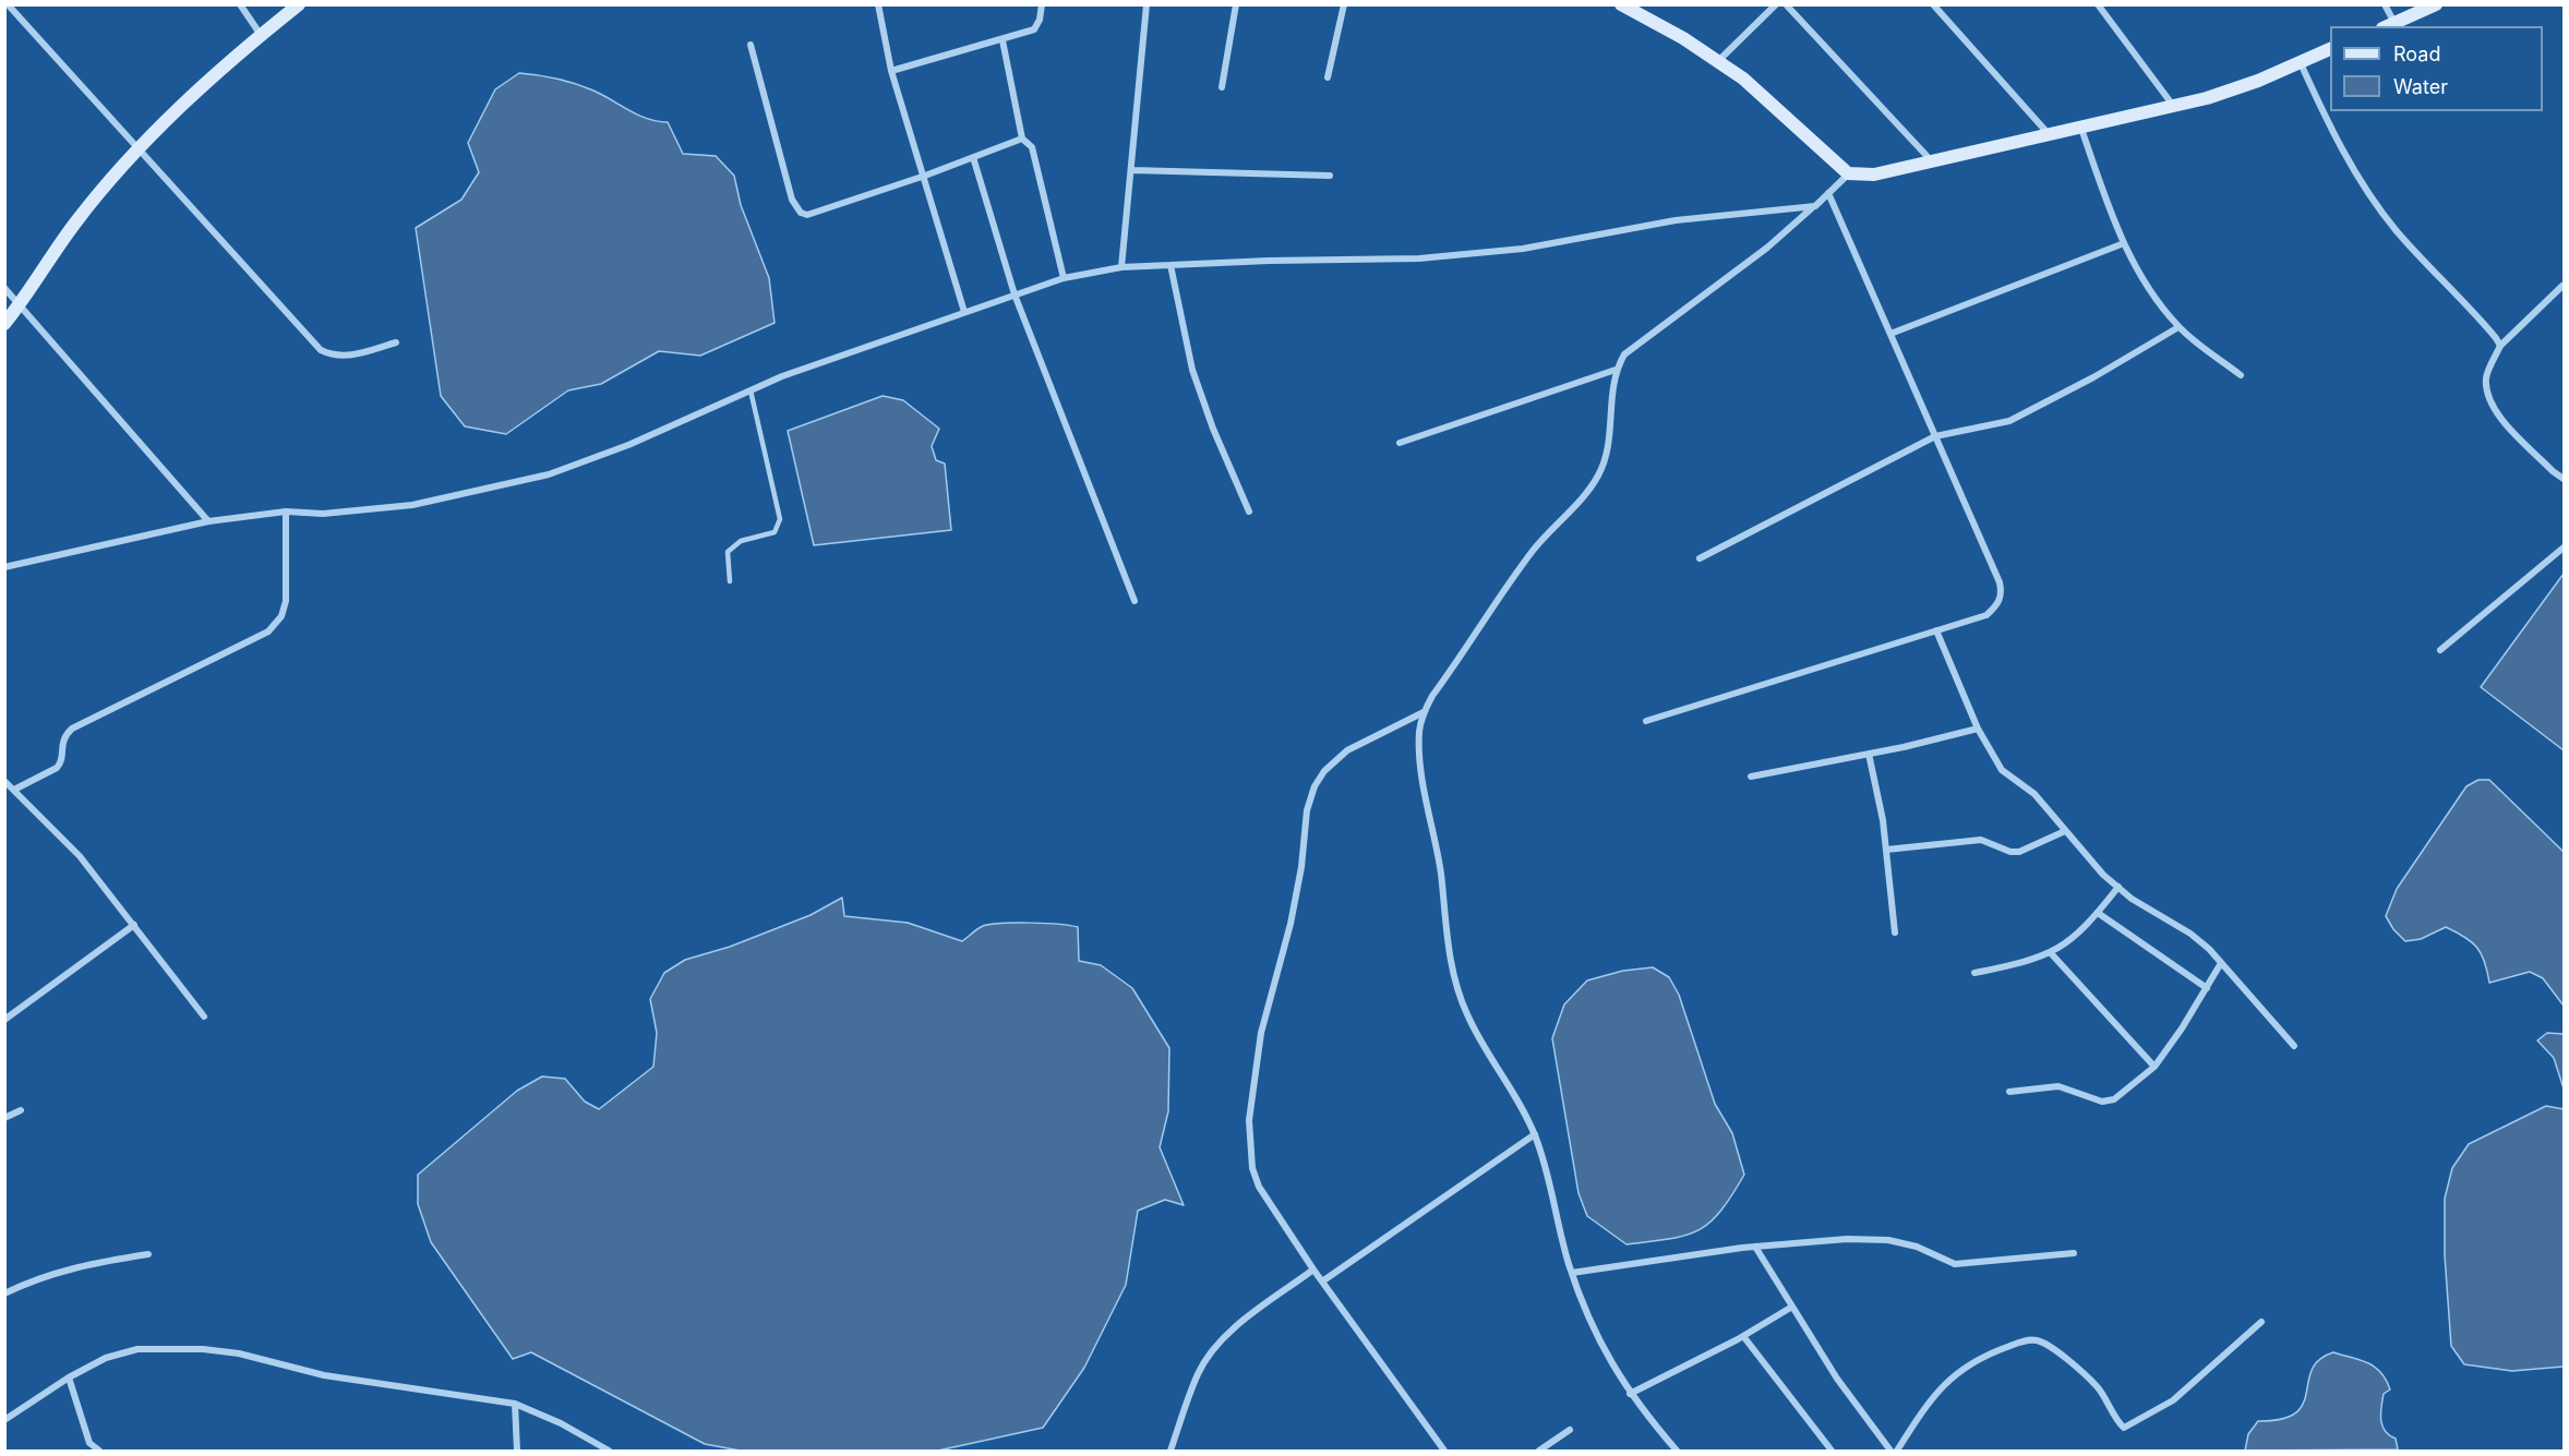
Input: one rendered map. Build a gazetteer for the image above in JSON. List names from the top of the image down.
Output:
{
  "legend": ["Road", "Water"]
}
